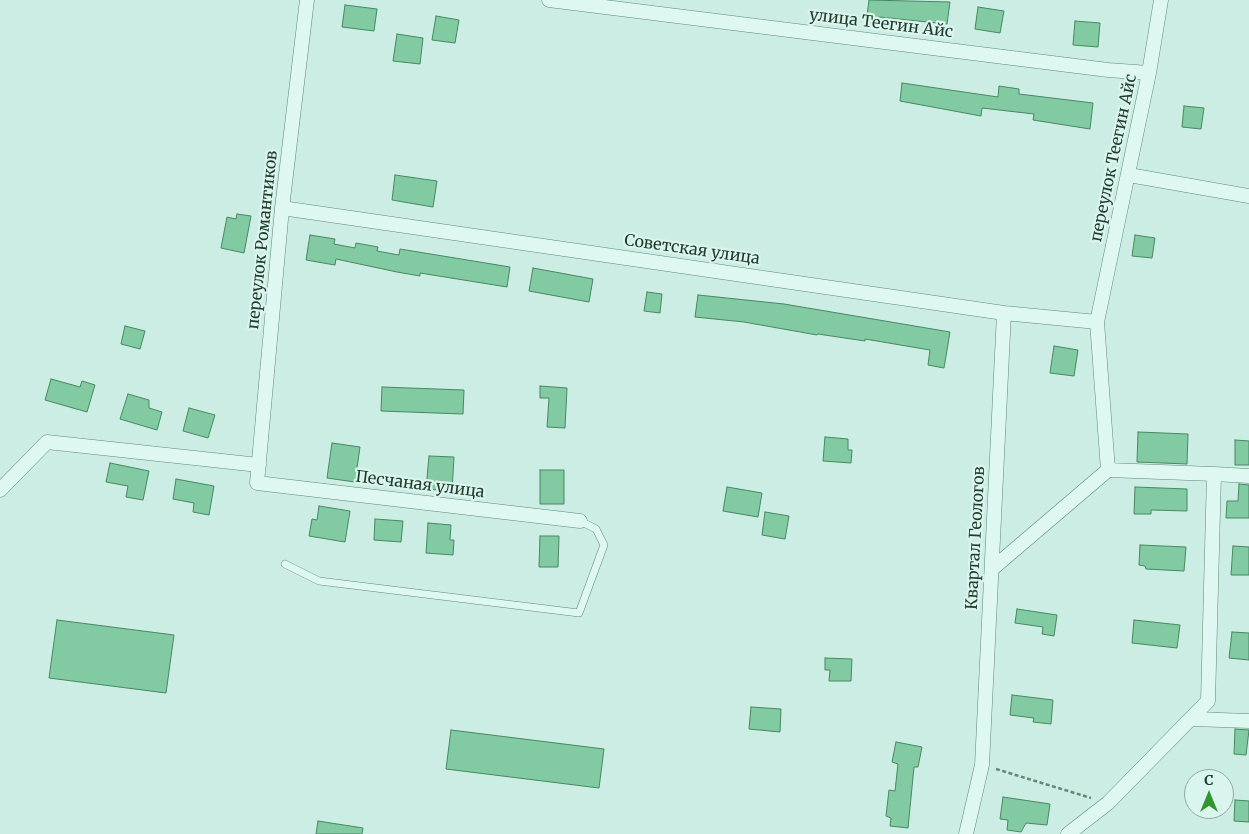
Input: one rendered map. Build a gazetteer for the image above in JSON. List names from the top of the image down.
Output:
{
  "streets": {
    "street": [
      "улица Теегин Айс",
      "переулок Теегин Айс",
      "переулок Романтиков",
      "Советская улица",
      "Песчаная улица",
      "Квартал Геологов"
    ]
  },
  "crossings": [
    ["улица Теегин Айс", "переулок Теегин Айс"],
    ["переулок Теегин Айс", "Советская улица"],
    ["переулок Романтиков", "Советская улица"],
    ["переулок Романтиков", "Песчаная улица"],
    ["Советская улица", "Квартал Геологов"]
  ],
  "north": "top"
}
